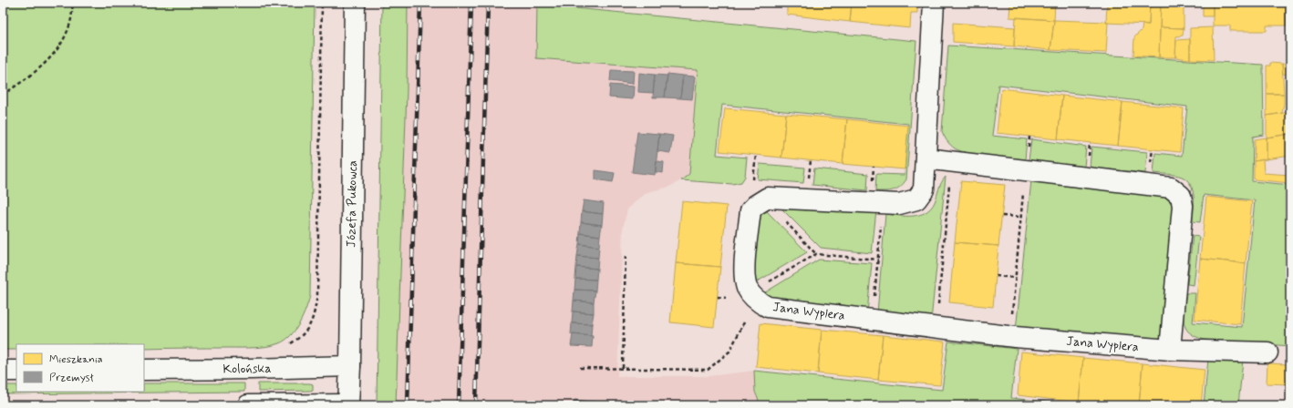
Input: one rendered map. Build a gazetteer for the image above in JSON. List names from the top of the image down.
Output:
{
  "streets": {
    "street": ["Józefa Pukowca", "Jana Wyplera", "Kolońska"]
  },
  "crossings": [
    ["Józefa Pukowca", "Kolońska"]
  ],
  "legend": ["Mieszkania", "Przemysł"]
}
